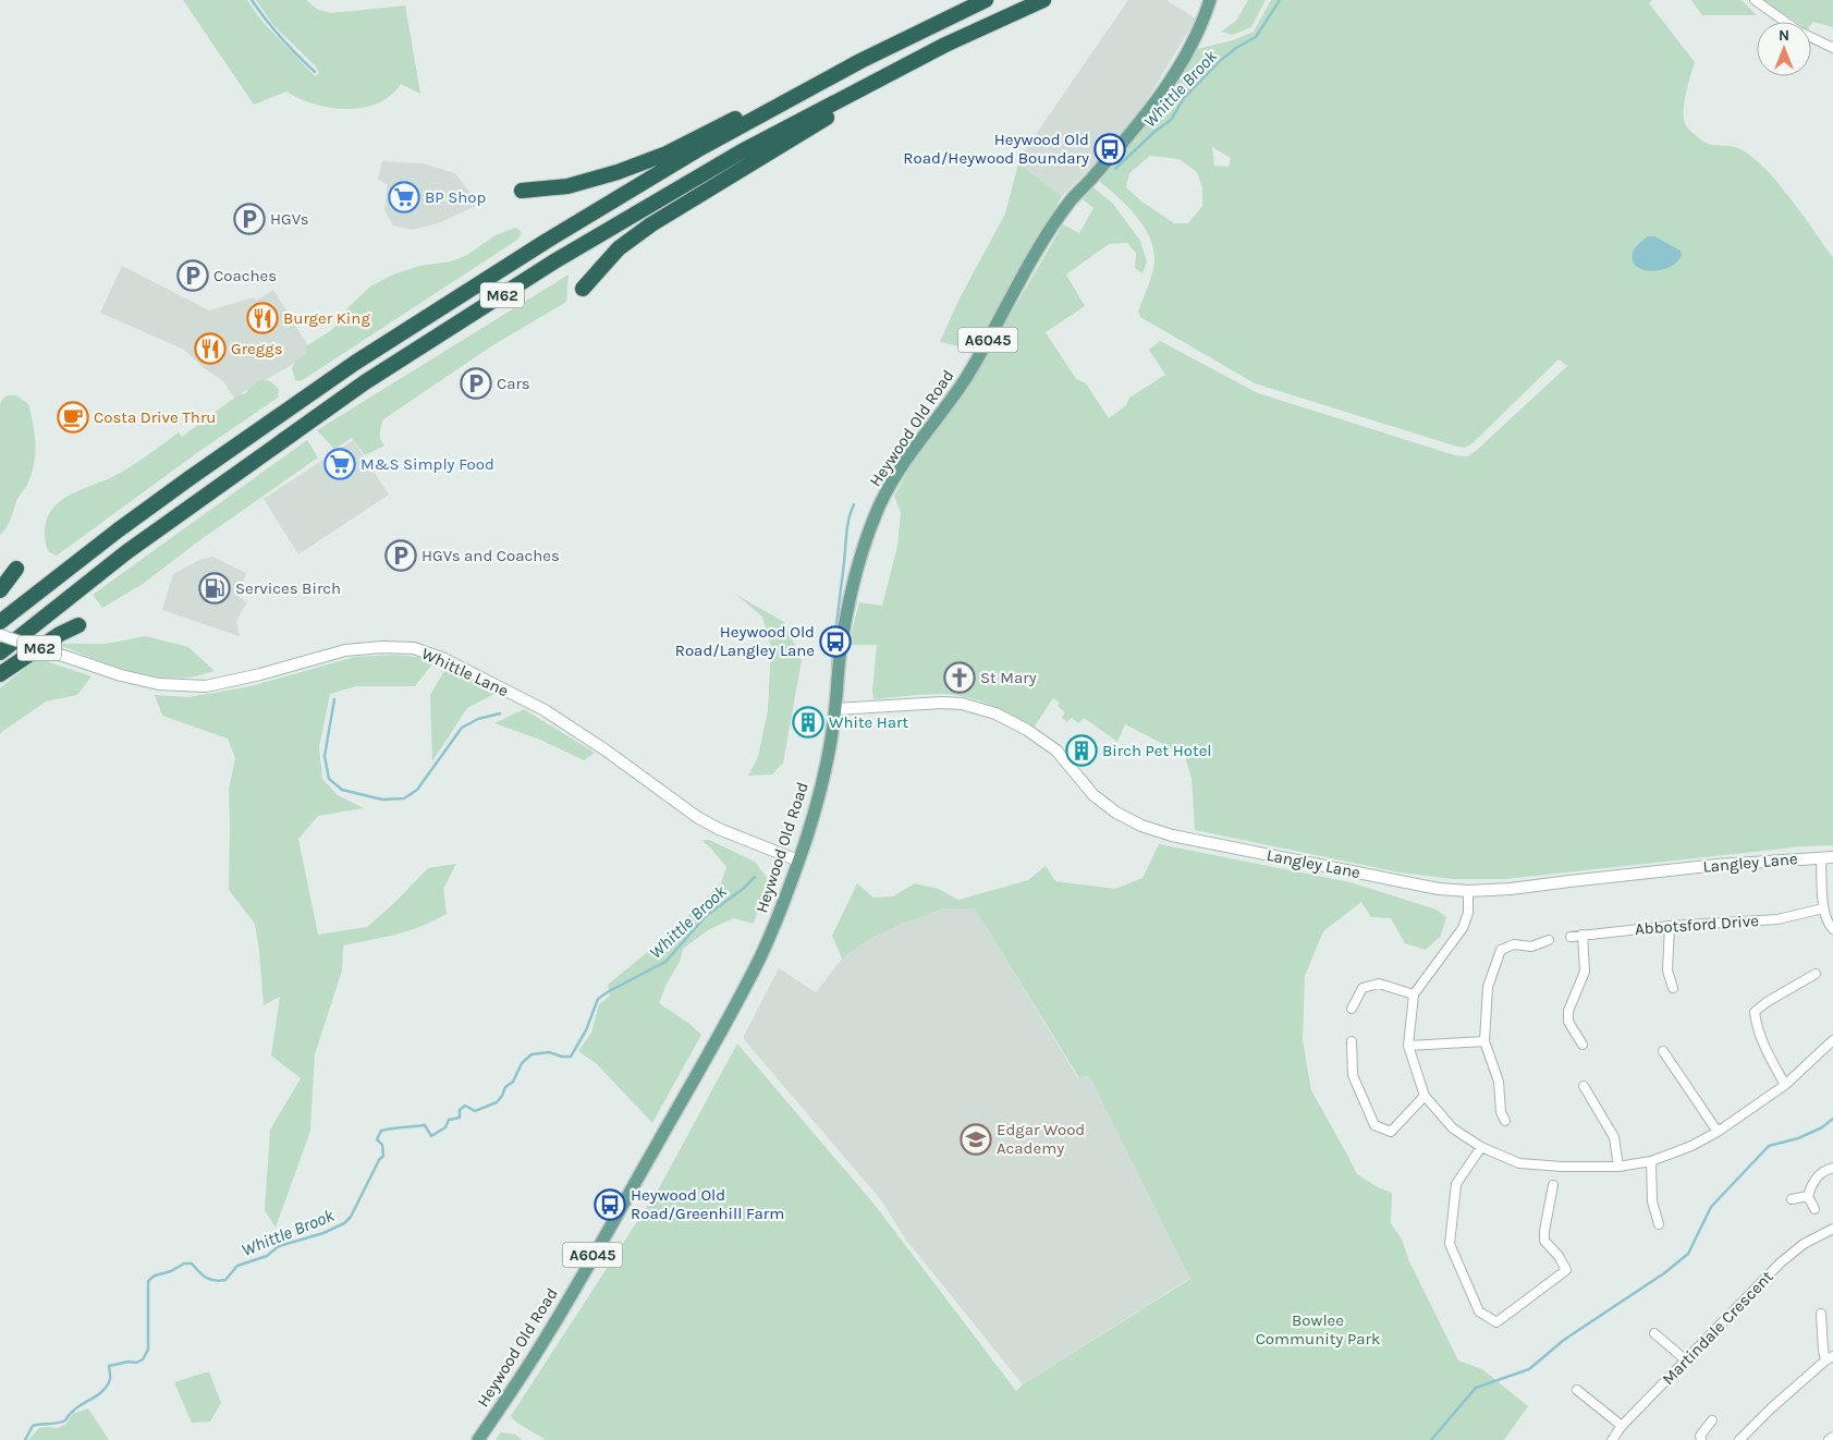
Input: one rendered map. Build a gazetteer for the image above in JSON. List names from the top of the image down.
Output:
{
  "streets": {
    "highway": ["M62"],
    "main road": ["A6045", "Heywood Old Road"],
    "street": [
      "Whittle Lane",
      "Langley Lane",
      "Abbotsford Drive",
      "Martindale Crescent"
    ]
  },
  "crossings": [
    ["Heywood Old Road", "Whittle Lane"],
    ["Heywood Old Road", "Langley Lane"]
  ],
  "water": ["Whittle Brook"],
  "parks": ["Bowlee Community Park"],
  "places": {
    "bus stop": ["Heywood Old Road/Heywood Boundary", "Heywood Old Road/Langley Lane", "Heywood Old Road/Greenhill Farm"],
    "supermarket": ["BP Shop", "M&S Simply Food"],
    "parking": [
      "HGVs",
      "Coaches",
      "Cars",
      "HGVs and Coaches"
    ],
    "restaurant": ["Burger King", "Greggs"],
    "cafe": ["Costa Drive Thru"],
    "fuel station": ["Services Birch"],
    "church": ["St Mary"],
    "building": ["White Hart", "Birch Pet Hotel"],
    "school or university": ["Edgar Wood Academy"]
  },
  "north": "top"
}
